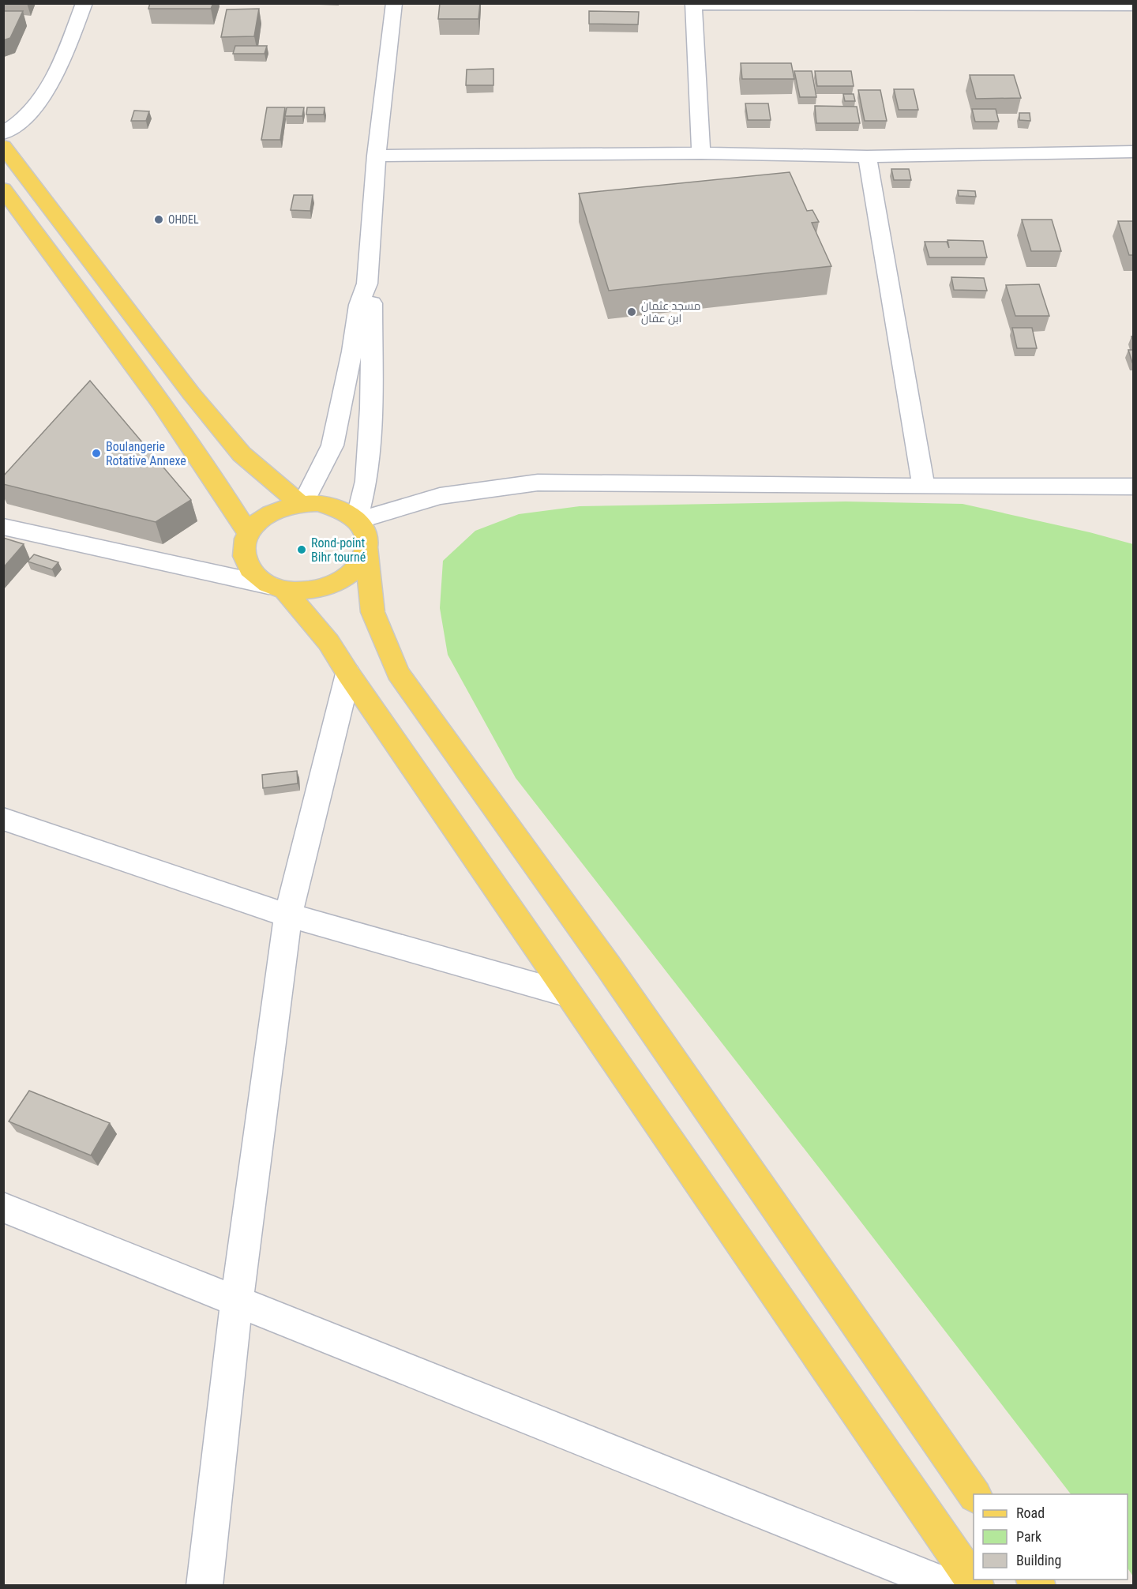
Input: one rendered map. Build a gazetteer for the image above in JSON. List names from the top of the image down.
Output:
{
  "places": [
    "OHDEL",
    "مسجد عثمان ابن عفان",
    "Boulangerie Rotative Annexe",
    "Rond-point Bihr tourné"
  ],
  "legend": ["Road", "Park", "Building"]
}
